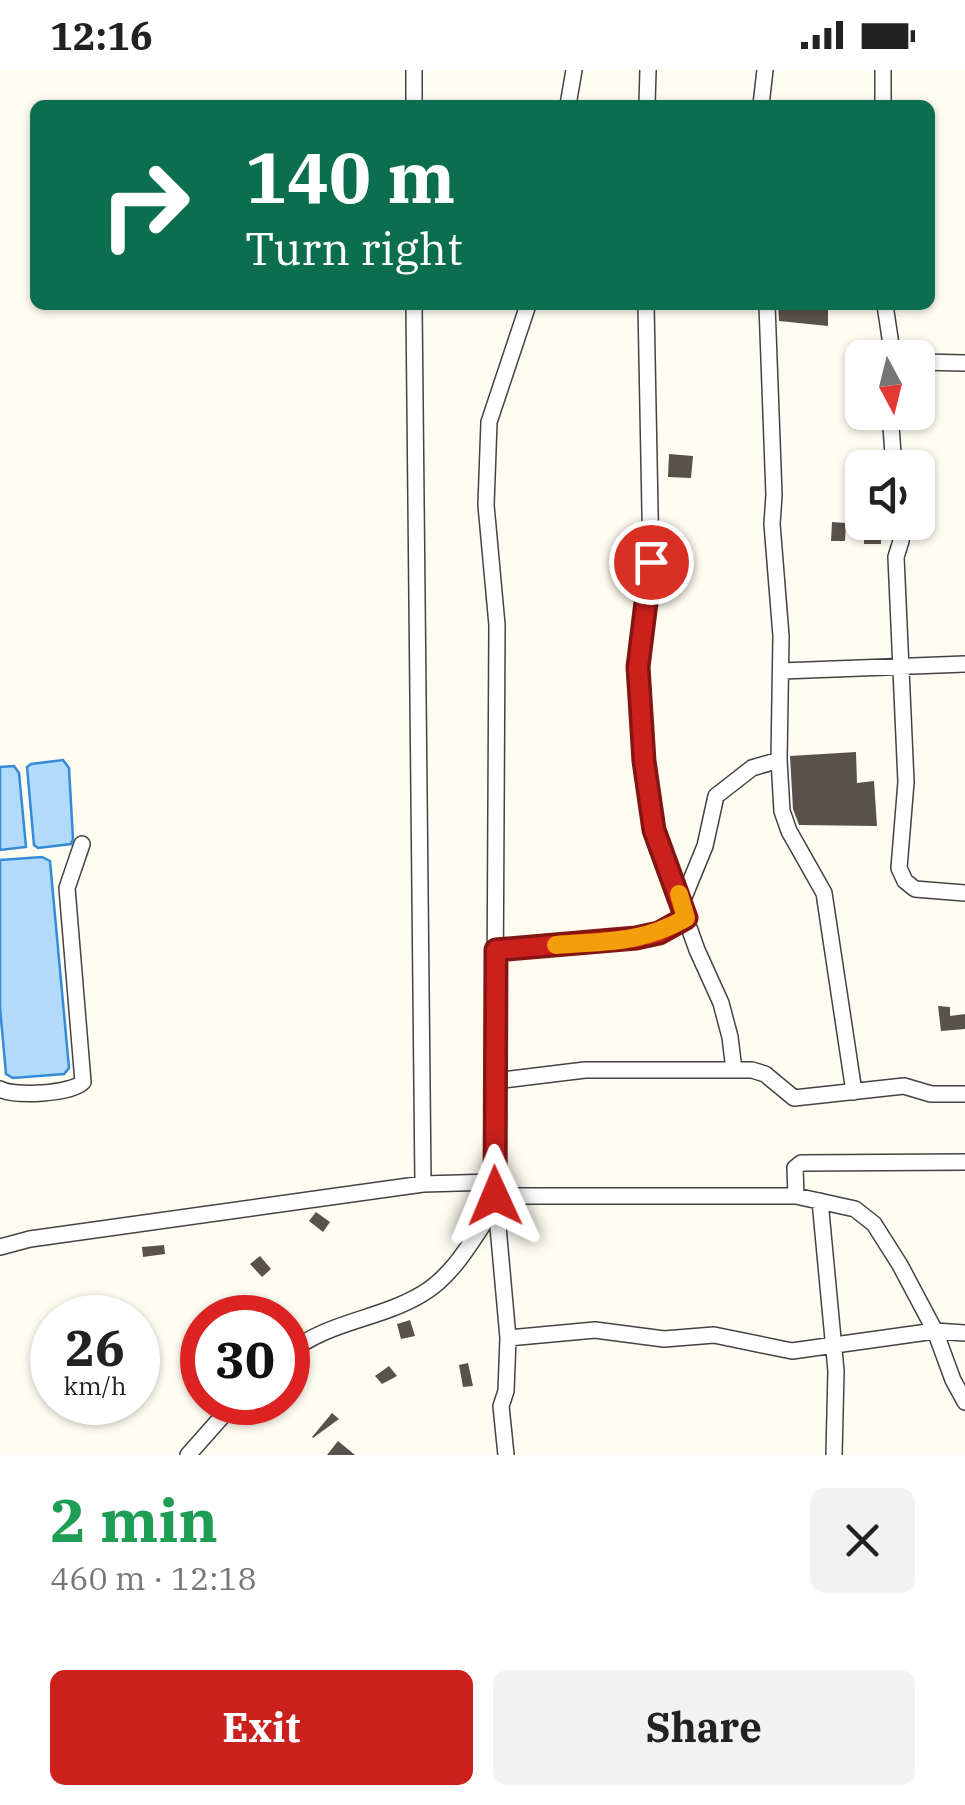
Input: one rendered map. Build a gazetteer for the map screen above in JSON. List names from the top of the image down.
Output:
{
  "north": "bottom",
  "page": {
    "status": "12:16",
    "turn": ["140 m", "Turn right"],
    "speed": "26 km/h",
    "limit": "30",
    "heading": ["2 min", "460 m · 12:18"],
    "buttons": ["Exit", "Share"]
  }
}
